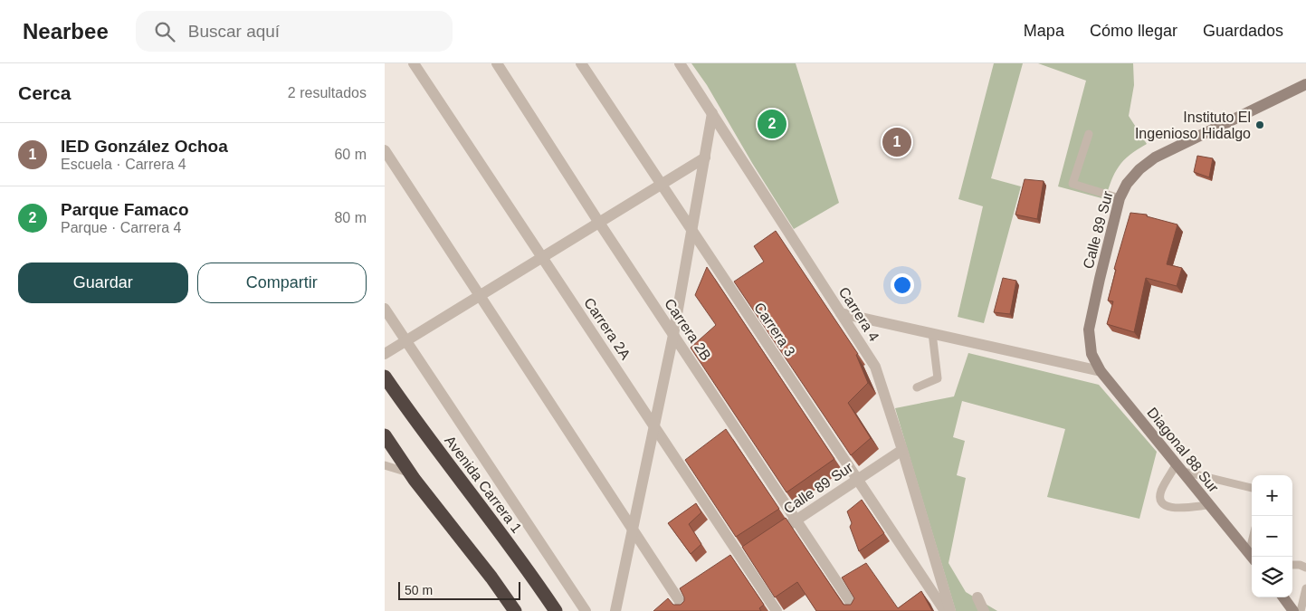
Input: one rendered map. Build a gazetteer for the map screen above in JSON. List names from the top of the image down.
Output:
{
  "streets": {
    "highway": ["Avenida Carrera 1"],
    "street": [
      "Calle 89 Sur",
      "Carrera 4",
      "Carrera 2A",
      "Carrera 2B",
      "Carrera 3",
      "Diagonal 88 Sur"
    ]
  },
  "crossings": [
    ["Calle 89 Sur", "Carrera 4"],
    ["Calle 89 Sur", "Carrera 2B"],
    ["Calle 89 Sur", "Carrera 3"],
    ["Calle 89 Sur", "Diagonal 88 Sur"]
  ],
  "places": ["Instituto El Ingenioso Hidalgo"],
  "scale_bar": "50 m",
  "page": {
    "header": "Nearbee",
    "search": "Buscar aquí",
    "nav": ["Mapa", "Cómo llegar", "Guardados"],
    "heading": ["Cerca", "2 resultados"],
    "pins": ["2", "1"],
    "list": [
      {
        "mark": "1",
        "name": "IED González Ochoa",
        "note": "Escuela · Carrera 4",
        "value": "60 m"
      },
      {
        "mark": "2",
        "name": "Parque Famaco",
        "note": "Parque · Carrera 4",
        "value": "80 m"
      }
    ],
    "buttons": ["Guardar", "Compartir"],
    "map_buttons": ["+", "−"],
    "scale": "50 m"
  }
}
